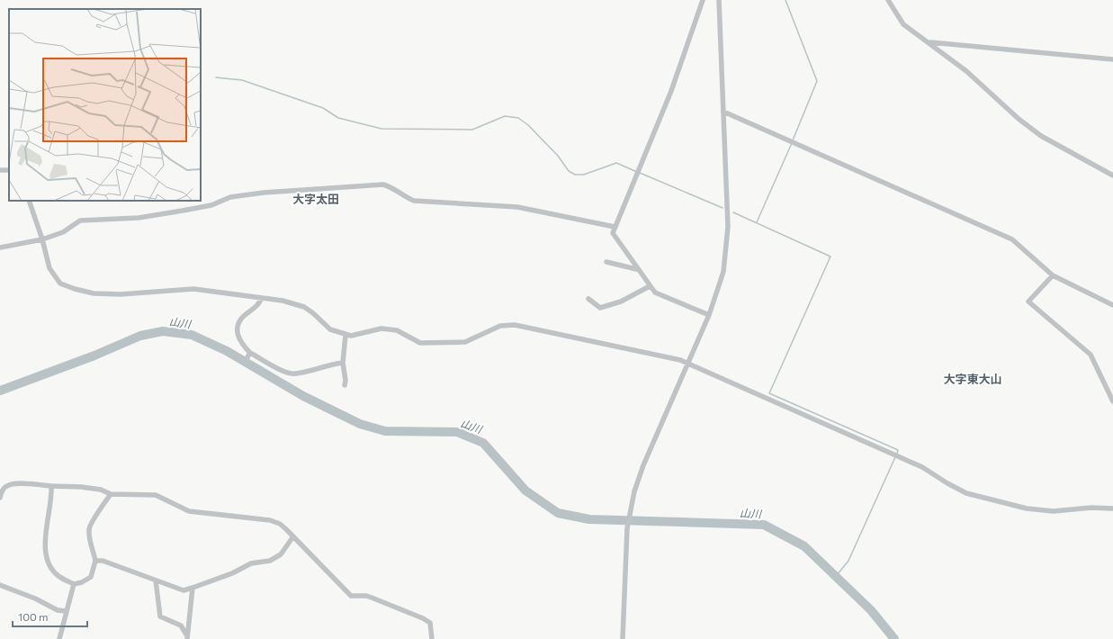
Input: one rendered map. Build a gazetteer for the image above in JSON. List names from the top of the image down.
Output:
{
  "districts": ["大字太田", "大字東大山"],
  "water": ["山川"],
  "scale_bar": "100 m"
}
